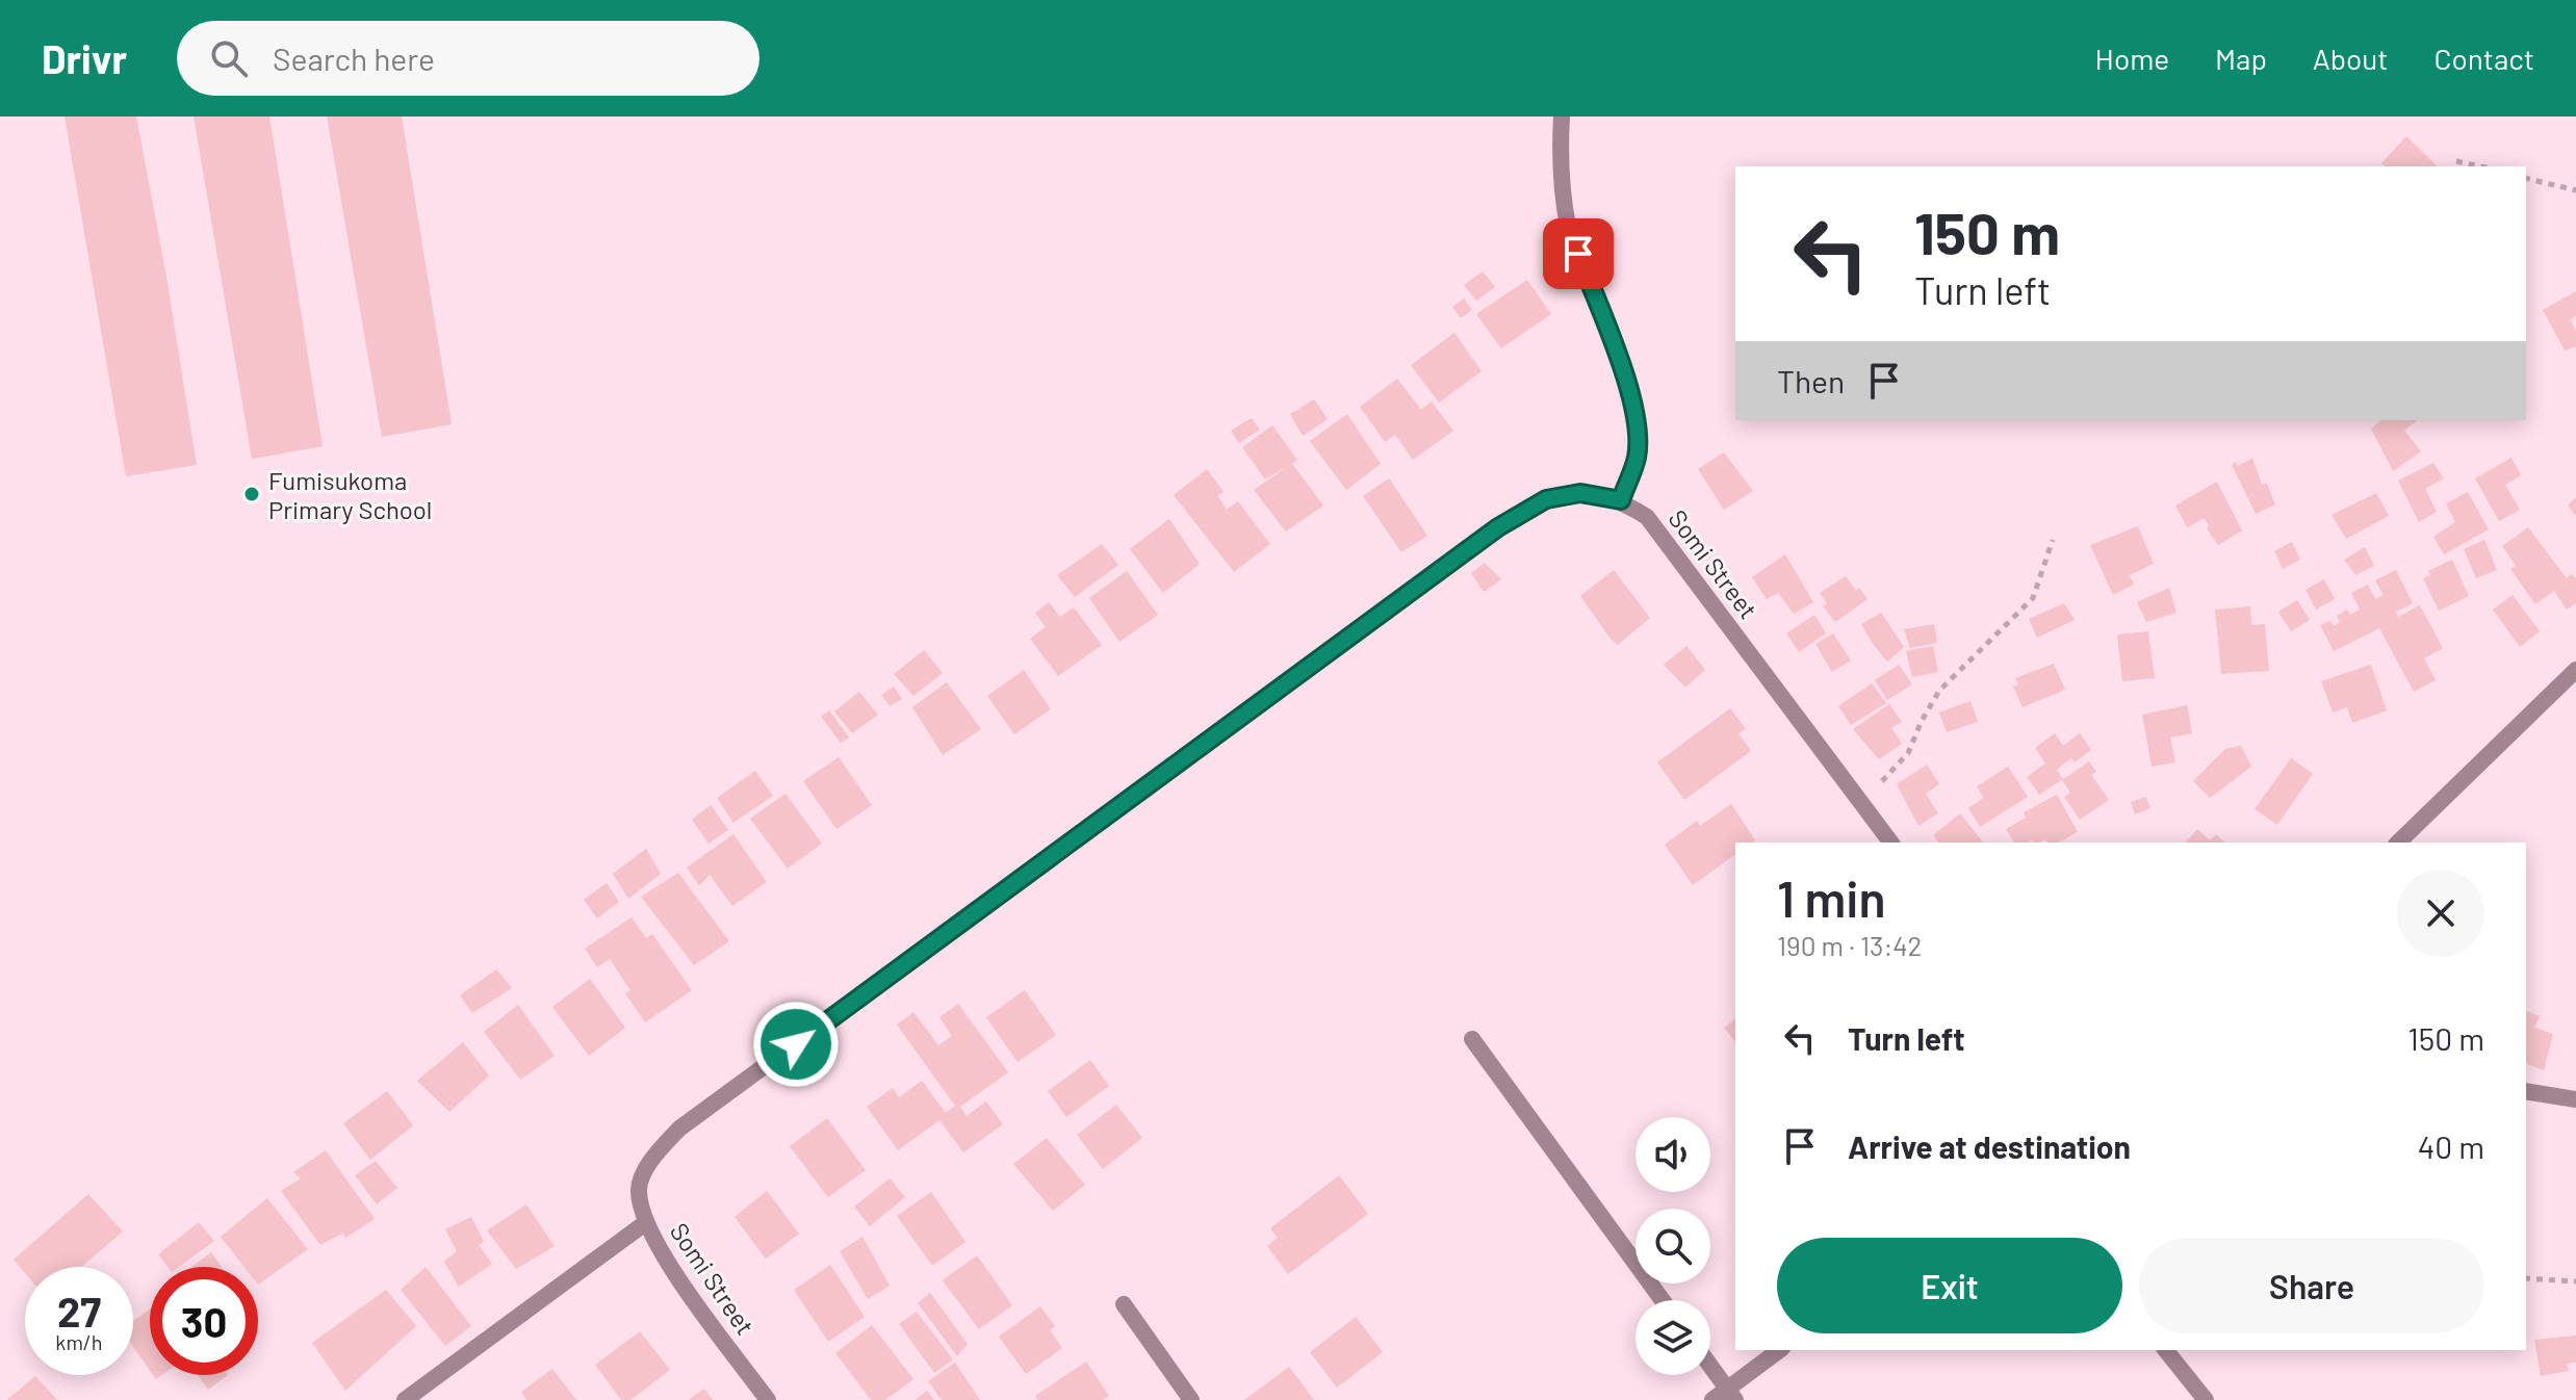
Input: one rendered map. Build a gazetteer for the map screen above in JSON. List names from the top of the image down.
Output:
{
  "streets": {
    "street": ["Somi Street"]
  },
  "places": ["Fumisukoma Primary School"],
  "page": {
    "header": "Drivr",
    "search": "Search here",
    "nav": [
      "Home",
      "Map",
      "About",
      "Contact"
    ],
    "turn": ["150 m", "Turn left"],
    "then": "Then",
    "heading": ["1 min", "190 m · 13:42"],
    "list": [
      {
        "name": "Turn left",
        "value": "150 m"
      },
      {
        "name": "Arrive at destination",
        "value": "40 m"
      }
    ],
    "buttons": ["Exit", "Share"],
    "speed": "27 km/h",
    "limit": "30"
  }
}
